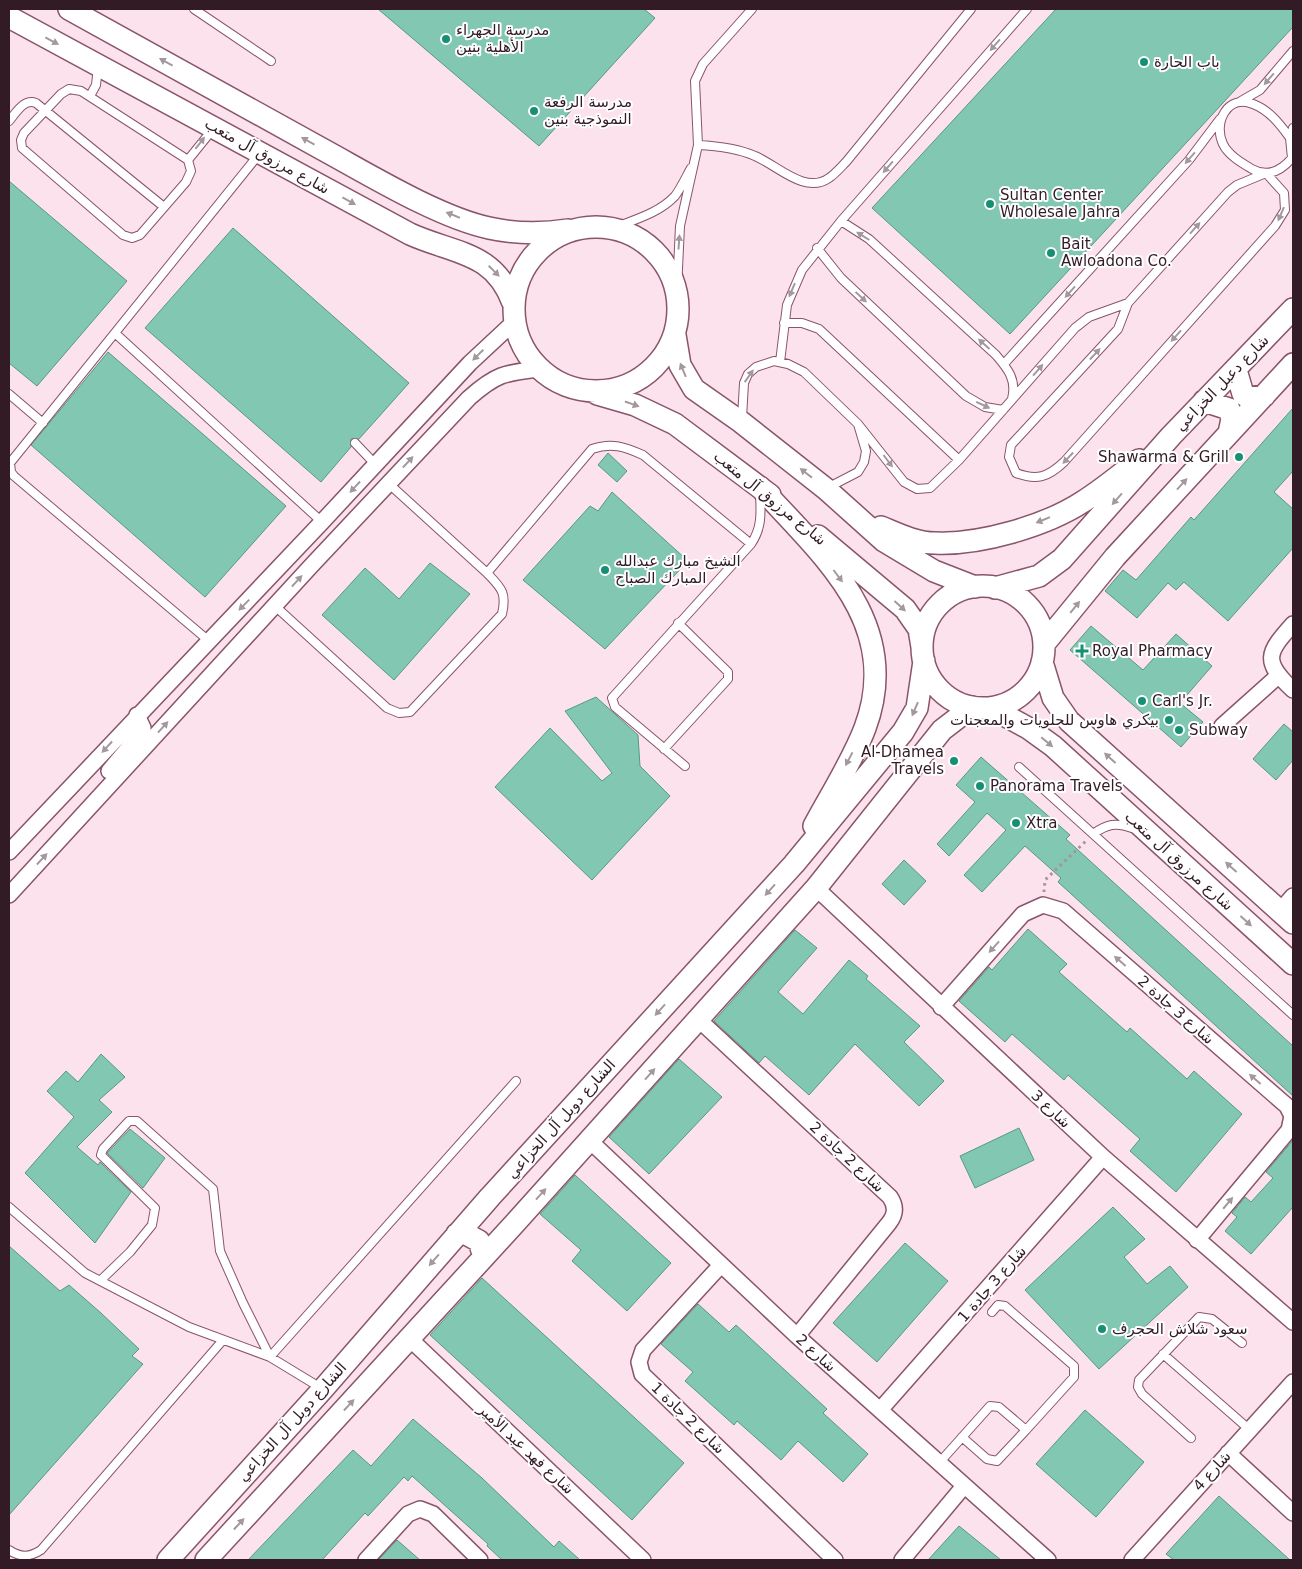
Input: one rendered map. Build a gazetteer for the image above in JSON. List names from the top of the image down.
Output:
{
  "streets": {
    "main road": ["شارع مرزوق آل متعب", "شارع دعبل الخزاعي", "الشارع دوبل آل الخزاعي"],
    "street": [
      "شارع 3 جادة 2",
      "شارع 3",
      "شارع 2 جادة 2",
      "شارع 3 جادة 1",
      "شارع 2",
      "شارع 2 جادة 1",
      "شارع فهد عبد الأمير",
      "شارع 4"
    ]
  },
  "crossings": [
    ["شارع مرزوق آل متعب", "شارع دعبل الخزاعي"],
    ["شارع مرزوق آل متعب", "الشارع دوبل آل الخزاعي"],
    ["شارع دعبل الخزاعي", "الشارع دوبل آل الخزاعي"],
    ["شارع 3 جادة 2", "شارع 3"],
    ["شارع 3", "الشارع دوبل آل الخزاعي"],
    ["شارع 3", "شارع 3 جادة 1"],
    ["الشارع دوبل آل الخزاعي", "شارع 2 جادة 2"],
    ["الشارع دوبل آل الخزاعي", "شارع 2"],
    ["الشارع دوبل آل الخزاعي", "شارع فهد عبد الأمير"],
    ["شارع 2 جادة 2", "شارع 2"],
    ["شارع 3 جادة 1", "شارع 2"],
    ["شارع 2", "شارع 2 جادة 1"]
  ],
  "places": {
    "other": [
      "مدرسة الجهراء الأهلية بنين",
      "باب الحارة",
      "مدرسة الرفعة النموذجية بنين",
      "Sultan Center Wholesale Jahra",
      "Bait Awloadona Co.",
      "Shawarma & Grill",
      "الشيخ مبارك عبدالله المبارك الصباح",
      "Carl's Jr.",
      "بيكري هاوس للحلويات والمعجنات",
      "Subway",
      "Al-Dhamea Travels",
      "Panorama Travels",
      "Xtra",
      "سعود شلاش الحجرف"
    ],
    "health": ["Royal Pharmacy"]
  }
}
